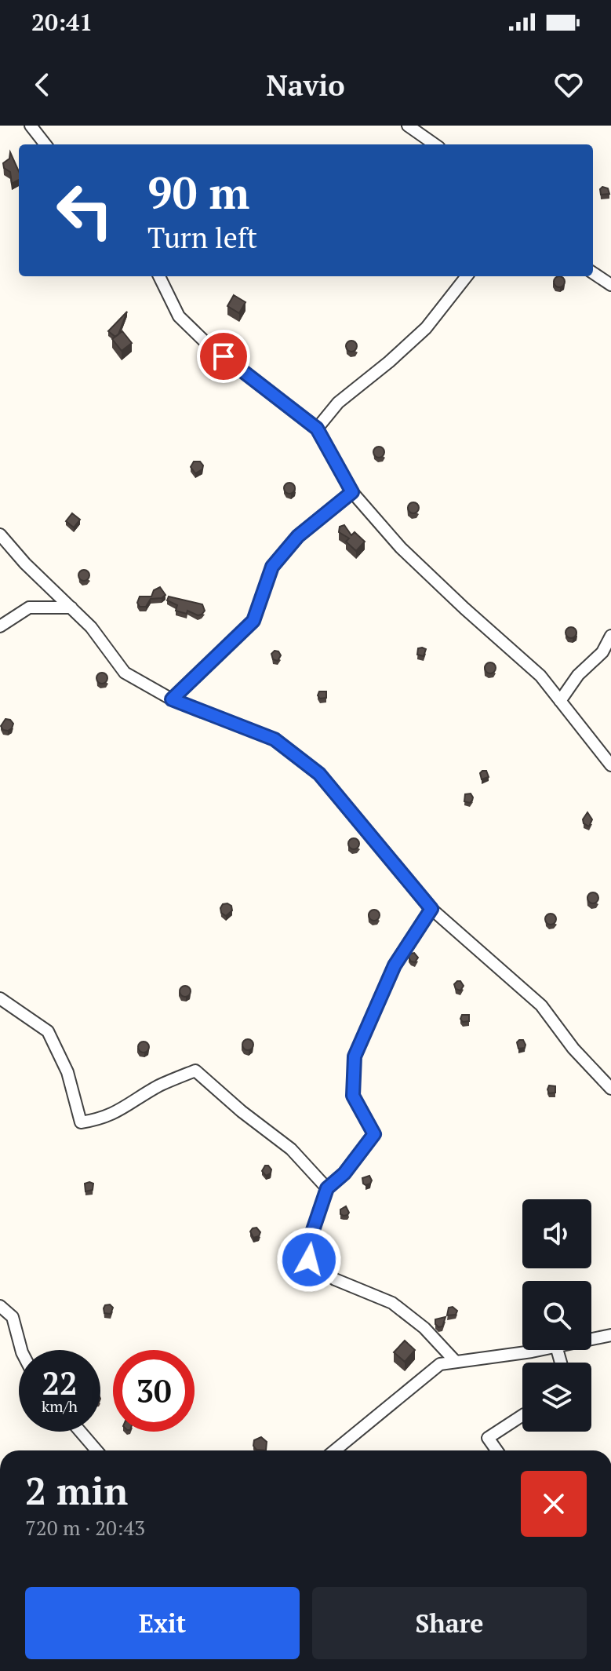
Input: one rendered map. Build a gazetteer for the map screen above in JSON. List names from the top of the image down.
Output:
{
  "page": {
    "status": "20:41",
    "header": "Navio",
    "turn": ["90 m", "Turn left"],
    "speed": "22 km/h",
    "limit": "30",
    "heading": ["2 min", "720 m · 20:43"],
    "buttons": ["Exit", "Share"]
  }
}
